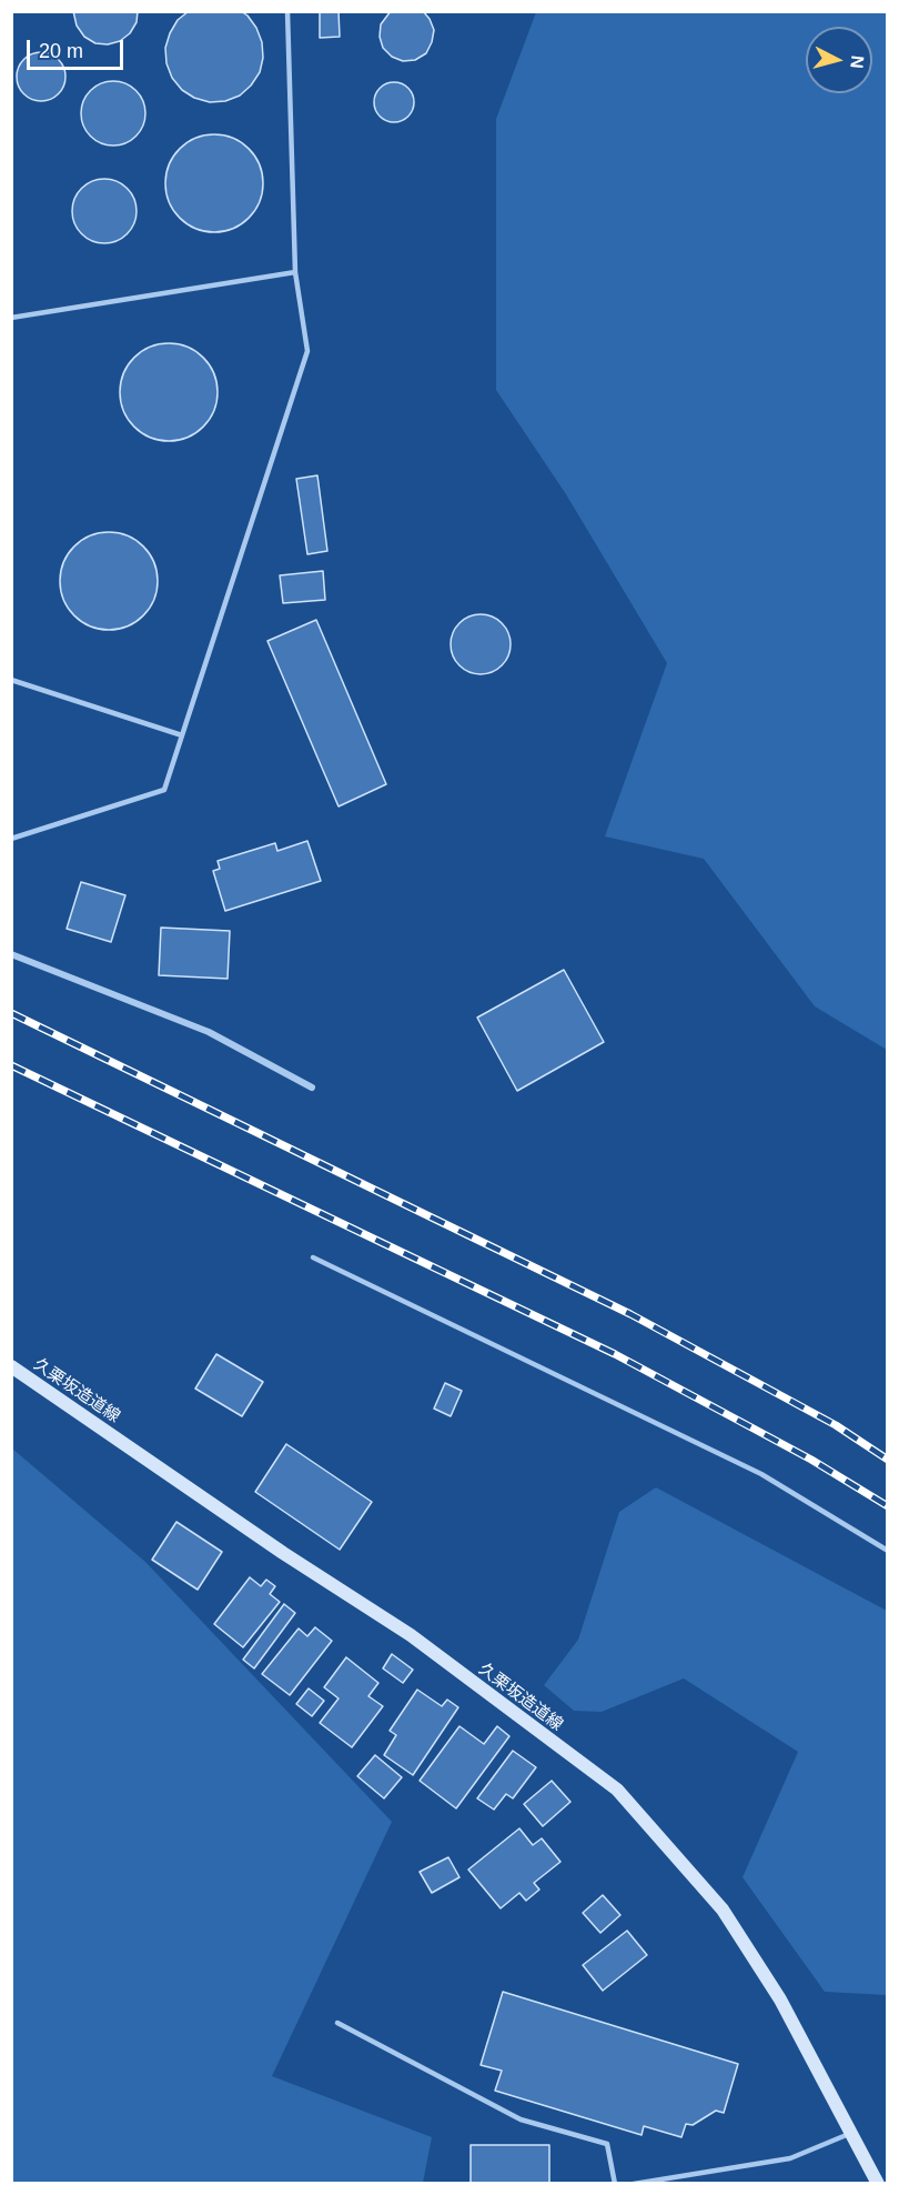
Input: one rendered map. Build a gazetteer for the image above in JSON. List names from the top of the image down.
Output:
{
  "streets": {
    "main road": ["久栗坂造道線"]
  },
  "scale_bar": "20 m",
  "north": "right"
}
